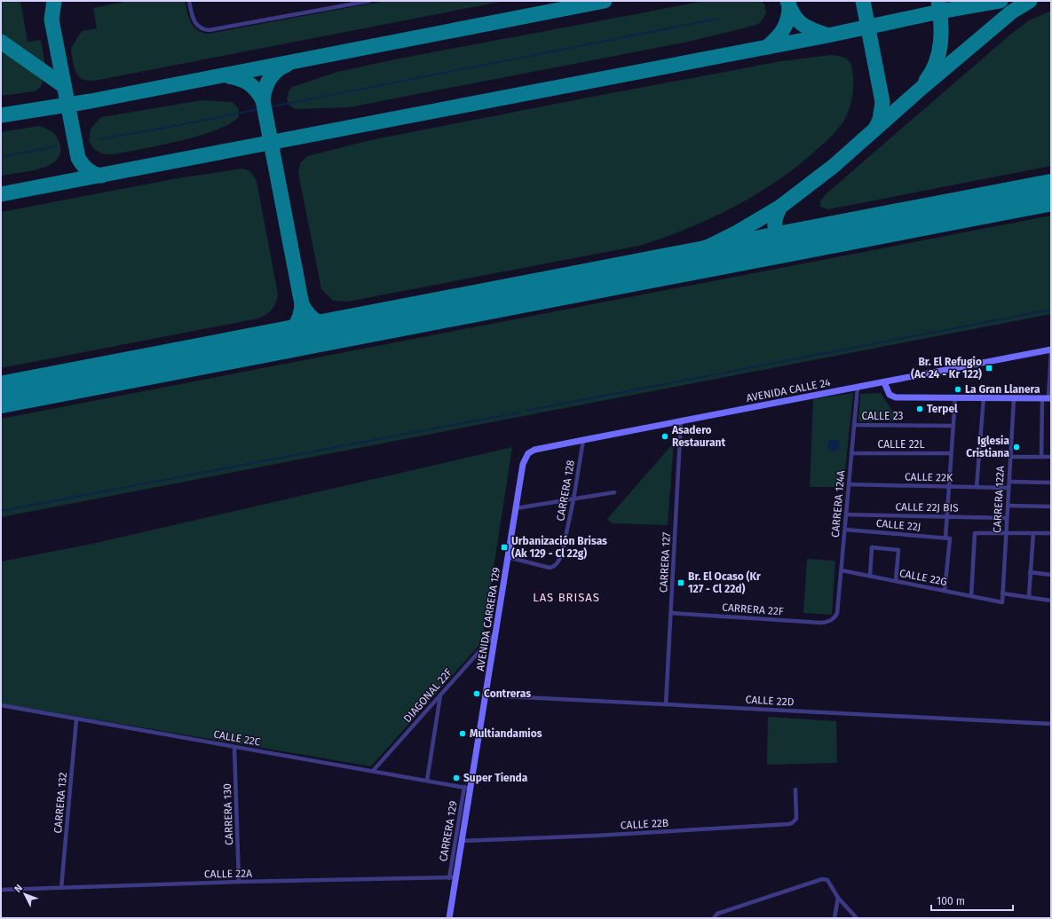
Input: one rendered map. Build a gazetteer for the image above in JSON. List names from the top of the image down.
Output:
{
  "streets": {
    "main road": ["AVENIDA CALLE 24", "AVENIDA CARRERA 129"],
    "street": [
      "CALLE 23",
      "CALLE 22L",
      "CALLE 22K",
      "CARRERA 128",
      "CARRERA 122A",
      "CARRERA 124A",
      "CALLE 22J BIS",
      "CALLE 22J",
      "CARRERA 127",
      "CALLE 22G",
      "CARRERA 22F",
      "DIAGONAL 22F",
      "CALLE 22D",
      "CALLE 22C",
      "CARRERA 132",
      "CARRERA 130",
      "CALLE 22B",
      "CARRERA 129",
      "CALLE 22A"
    ]
  },
  "crossings": [
    ["AVENIDA CALLE 24", "CARRERA 128"],
    ["AVENIDA CALLE 24", "CARRERA 124A"],
    ["AVENIDA CALLE 24", "CARRERA 127"],
    ["AVENIDA CALLE 24", "AVENIDA CARRERA 129"],
    ["CALLE 23", "CARRERA 124A"],
    ["CALLE 22L", "CARRERA 124A"],
    ["CALLE 22K", "CARRERA 122A"],
    ["CALLE 22K", "CARRERA 124A"],
    ["CARRERA 128", "AVENIDA CARRERA 129"],
    ["CARRERA 122A", "CALLE 22J BIS"],
    ["CARRERA 122A", "CALLE 22G"],
    ["CARRERA 124A", "CALLE 22J BIS"],
    ["CARRERA 124A", "CALLE 22J"],
    ["CARRERA 124A", "CALLE 22G"],
    ["CARRERA 124A", "CARRERA 22F"],
    ["CARRERA 127", "CARRERA 22F"],
    ["CARRERA 127", "CALLE 22D"],
    ["AVENIDA CARRERA 129", "DIAGONAL 22F"],
    ["AVENIDA CARRERA 129", "CALLE 22D"],
    ["AVENIDA CARRERA 129", "CALLE 22C"],
    ["AVENIDA CARRERA 129", "CALLE 22B"],
    ["AVENIDA CARRERA 129", "CARRERA 129"],
    ["AVENIDA CARRERA 129", "CALLE 22A"],
    ["DIAGONAL 22F", "CALLE 22C"],
    ["CALLE 22C", "CARRERA 132"],
    ["CALLE 22C", "CARRERA 130"],
    ["CALLE 22C", "CARRERA 129"],
    ["CARRERA 132", "CALLE 22A"],
    ["CARRERA 130", "CALLE 22A"],
    ["CARRERA 129", "CALLE 22A"]
  ],
  "districts": ["LAS BRISAS"],
  "places": {
    "transit": ["Br. El Refugio (Ac 24 - Kr 122)", "Urbanización Brisas (Ak 129 - Cl 22g)", "Br. El Ocaso (Kr 127 - Cl 22d)"],
    "other": [
      "La Gran Llanera",
      "Terpel",
      "Asadero Restaurant",
      "Iglesia Cristiana",
      "Contreras",
      "Multiandamios",
      "Super Tienda"
    ]
  },
  "scale_bar": "100 m",
  "north": "top left"
}
